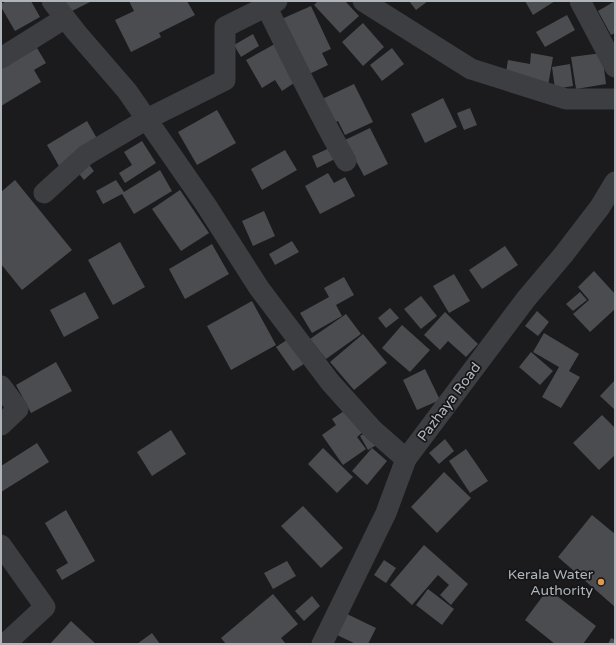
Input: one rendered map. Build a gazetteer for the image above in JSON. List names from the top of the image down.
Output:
{
  "streets": {
    "street": ["Pazhaya Road"]
  },
  "places": ["Kerala Water Authority"]
}
